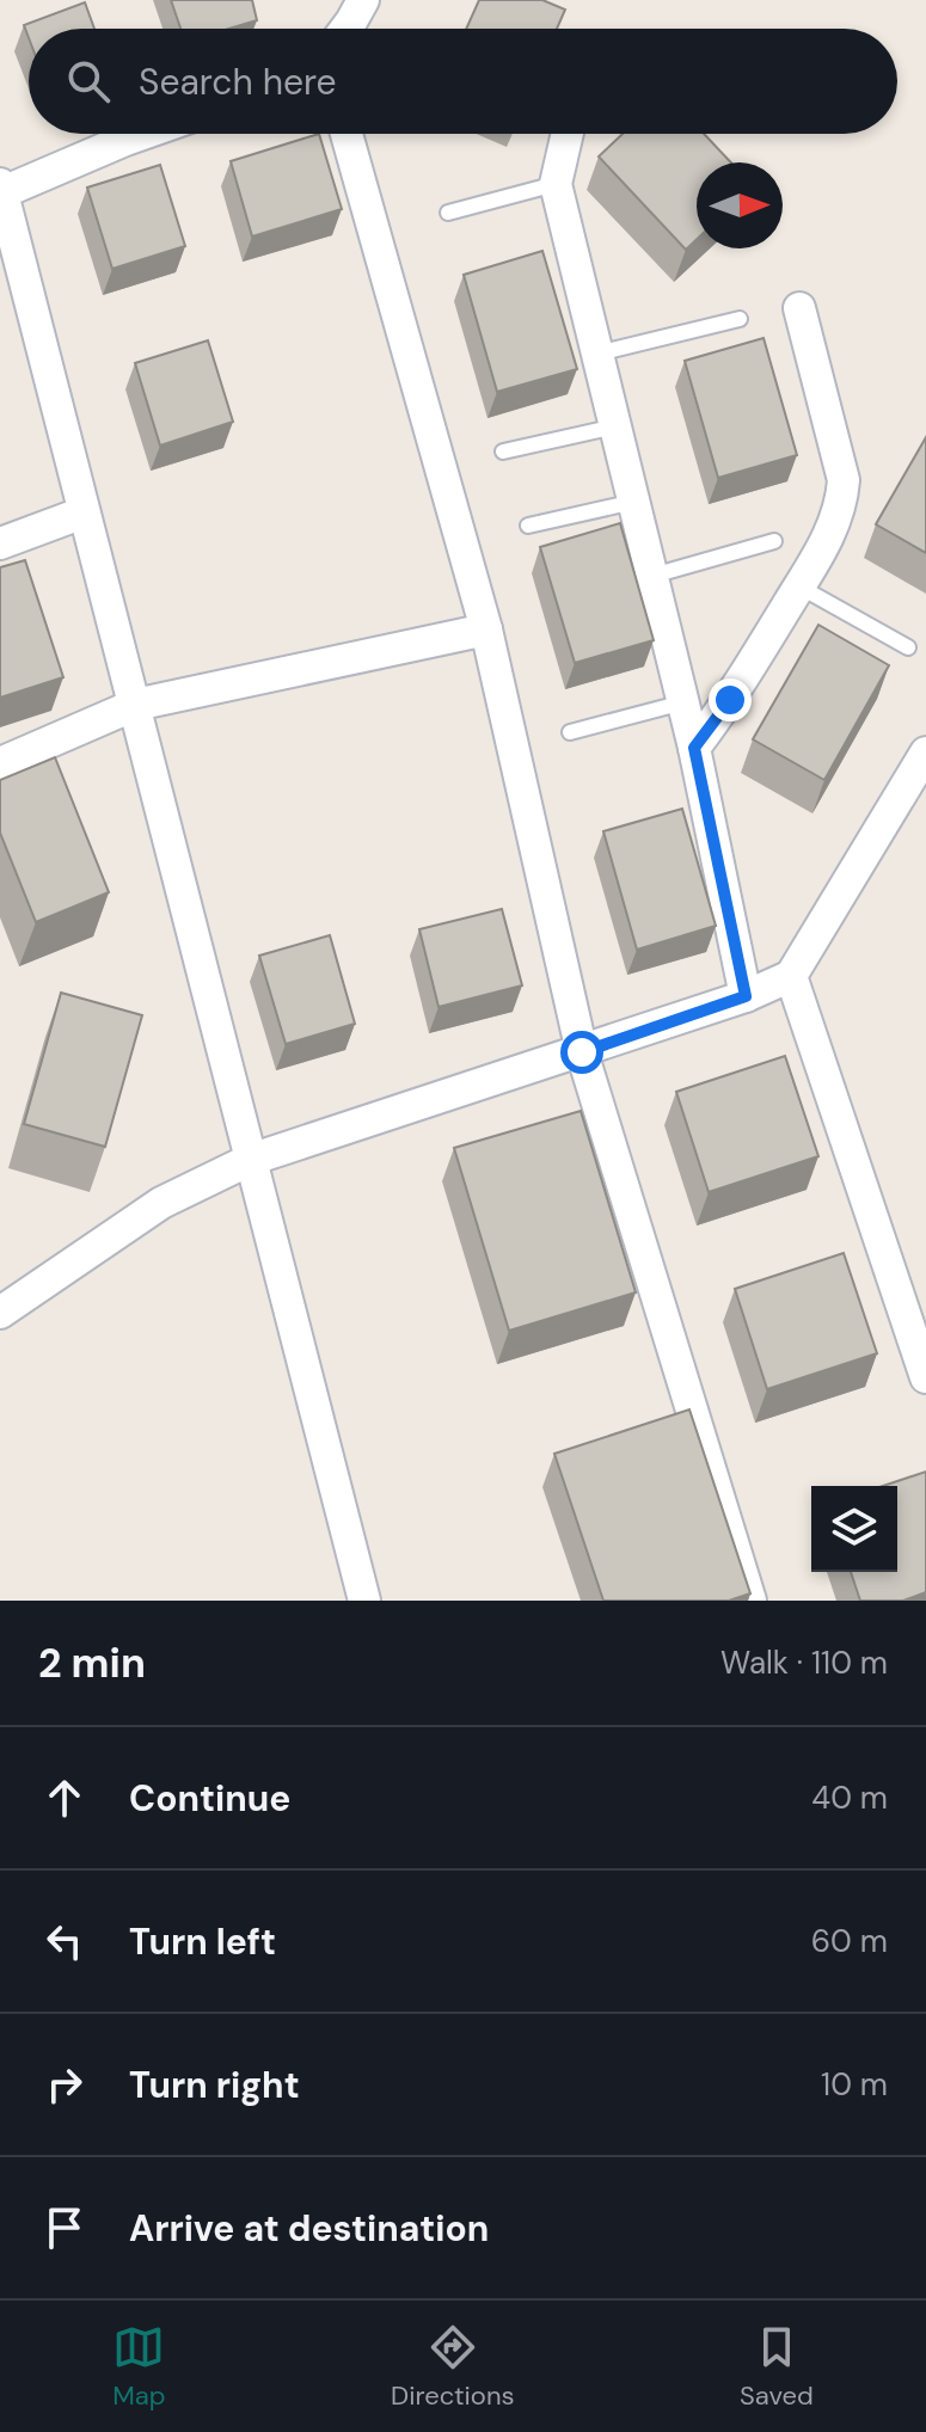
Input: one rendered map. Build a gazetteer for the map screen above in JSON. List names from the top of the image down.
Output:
{
  "north": "right",
  "page": {
    "search": "Search here",
    "heading": ["2 min", "Walk · 110 m"],
    "list": [
      ["Continue", "40 m"],
      ["Turn left", "60 m"],
      ["Turn right", "10 m"],
      "Arrive at destination"
    ],
    "nav": ["Map", "Directions", "Saved"]
  }
}
